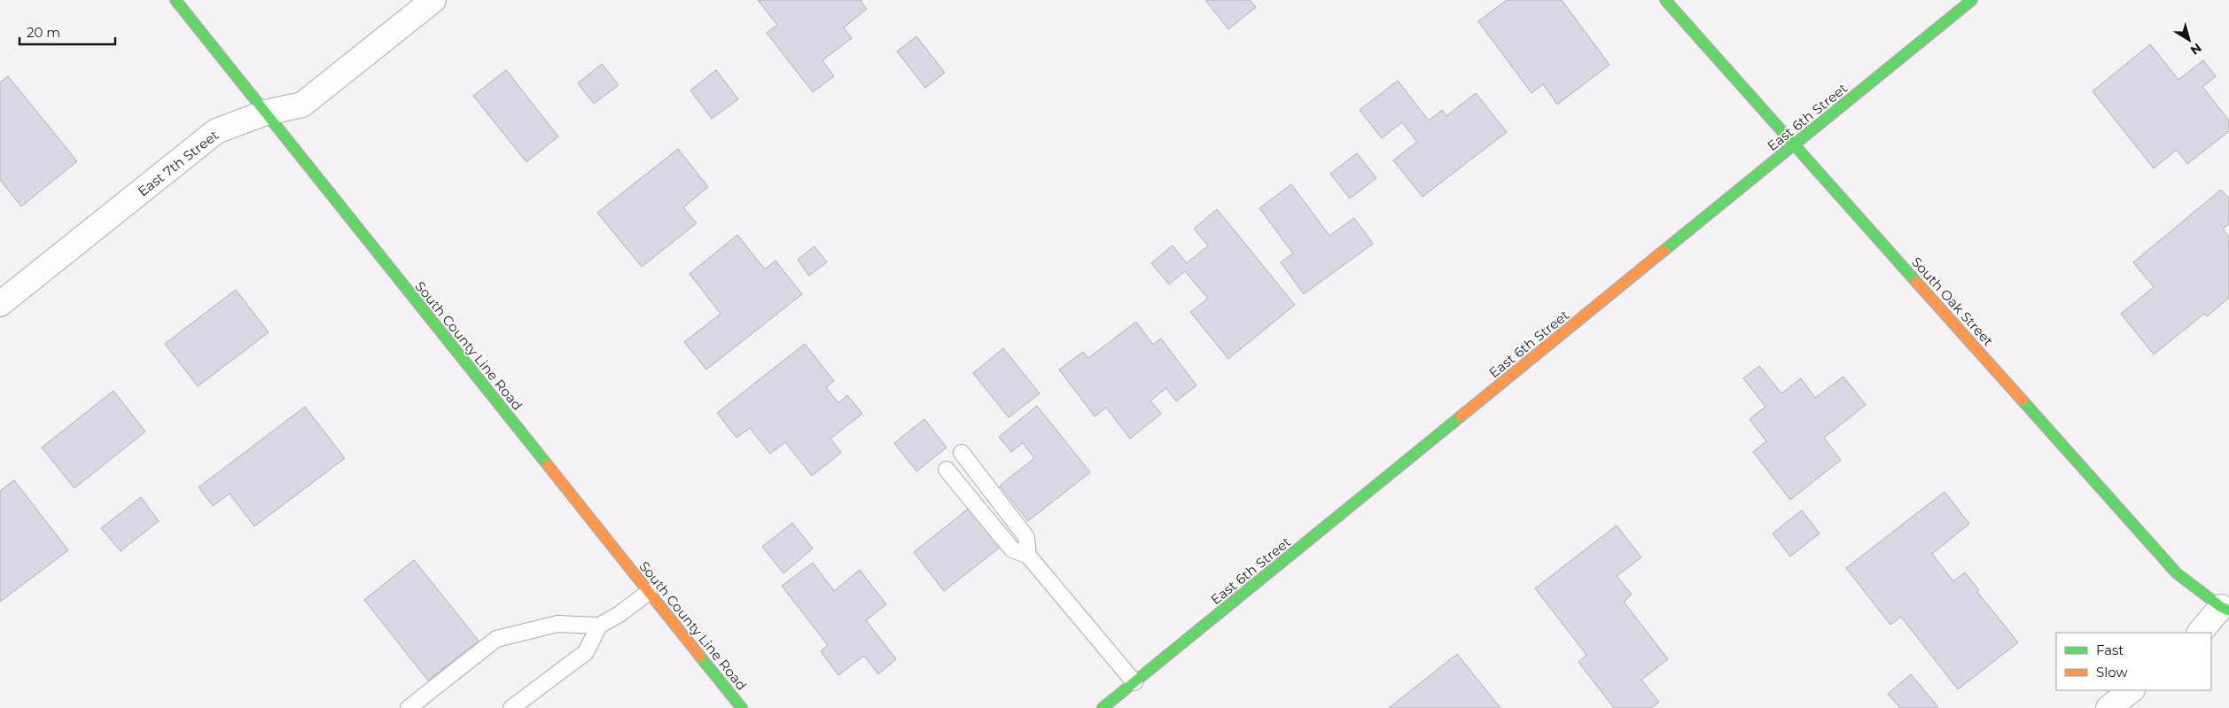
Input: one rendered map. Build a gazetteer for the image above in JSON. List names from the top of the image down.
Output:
{
  "streets": {
    "street": [
      "East 6th Street",
      "East 7th Street",
      "South Oak Street",
      "South County Line Road"
    ]
  },
  "crossings": [
    ["East 6th Street", "South Oak Street"],
    ["East 7th Street", "South County Line Road"]
  ],
  "legend": ["Fast", "Slow"],
  "scale_bar": "20 m",
  "north": "bottom right"
}
